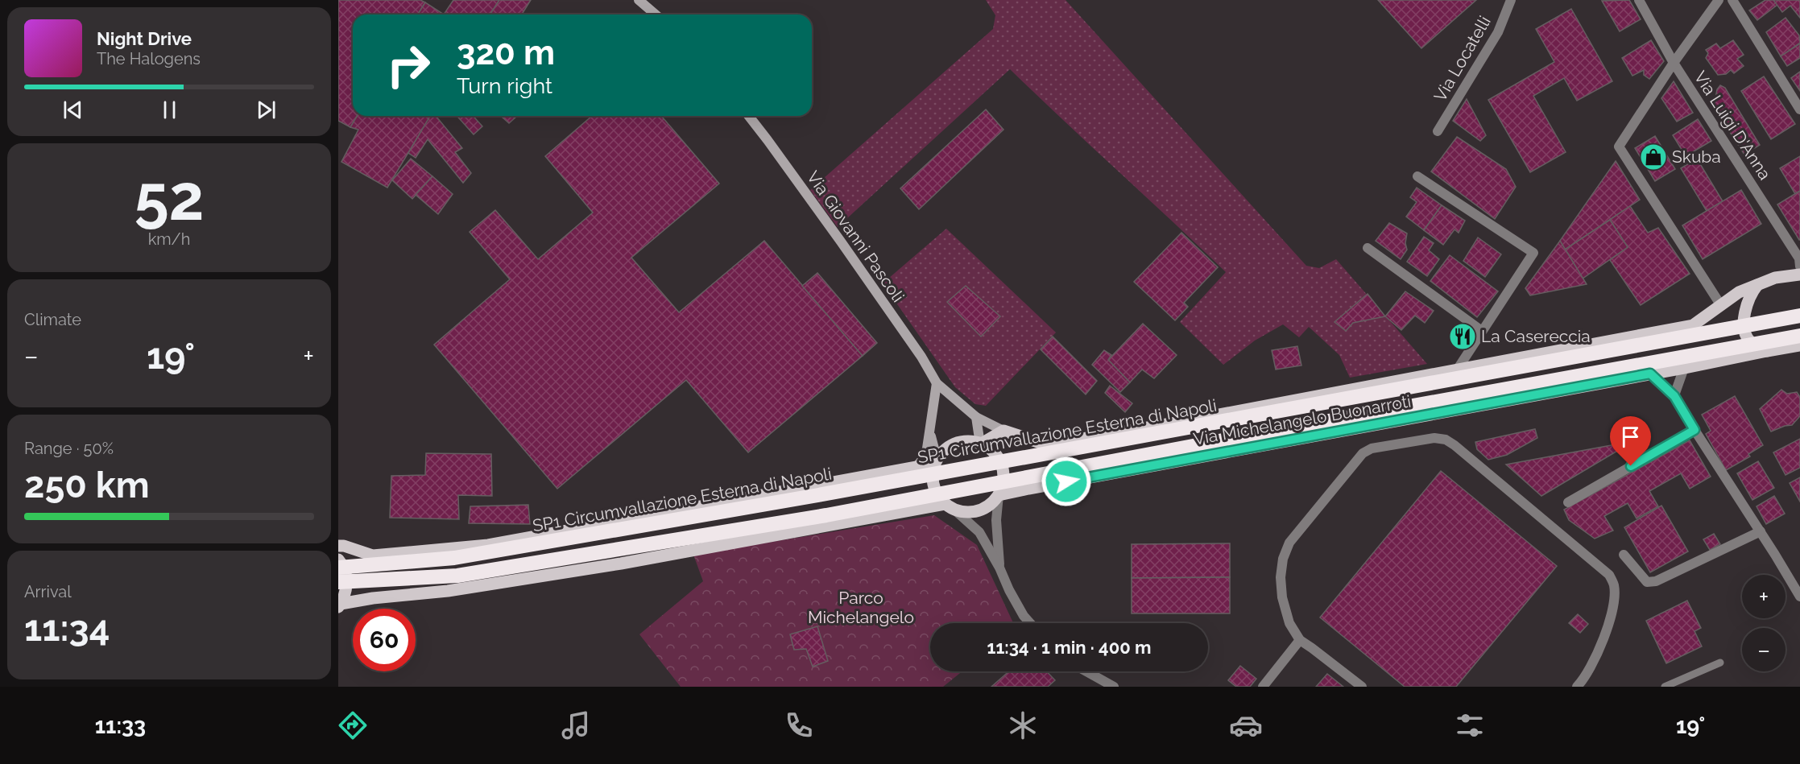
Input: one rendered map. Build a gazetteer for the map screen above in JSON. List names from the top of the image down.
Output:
{
  "streets": {
    "highway": ["SP1 Circumvallazione Esterna di Napoli"],
    "main road": ["Via Michelangelo Buonarroti"],
    "street": ["Via Locatelli", "Via Luigi D'Anna", "Via Giovanni Pascoli"]
  },
  "parks": ["Parco Michelangelo"],
  "places": {
    "shop": ["Skuba"],
    "restaurant": ["La Casereccia"]
  },
  "page": {
    "turn": ["320 m", "Turn right"],
    "song": ["Night Drive", "The Halogens"],
    "tile": [
      ["52", "km/h"],
      "Climate",
      ["Range · 50%", "250 km"],
      ["Arrival", "11:34"]
    ],
    "heat": ["−", "19°", "+"],
    "map_buttons": ["+", "−"],
    "limit": "60",
    "trip": "11:34 · 1 min · 400 m",
    "tabs": ["11:33", "19°"]
  }
}
